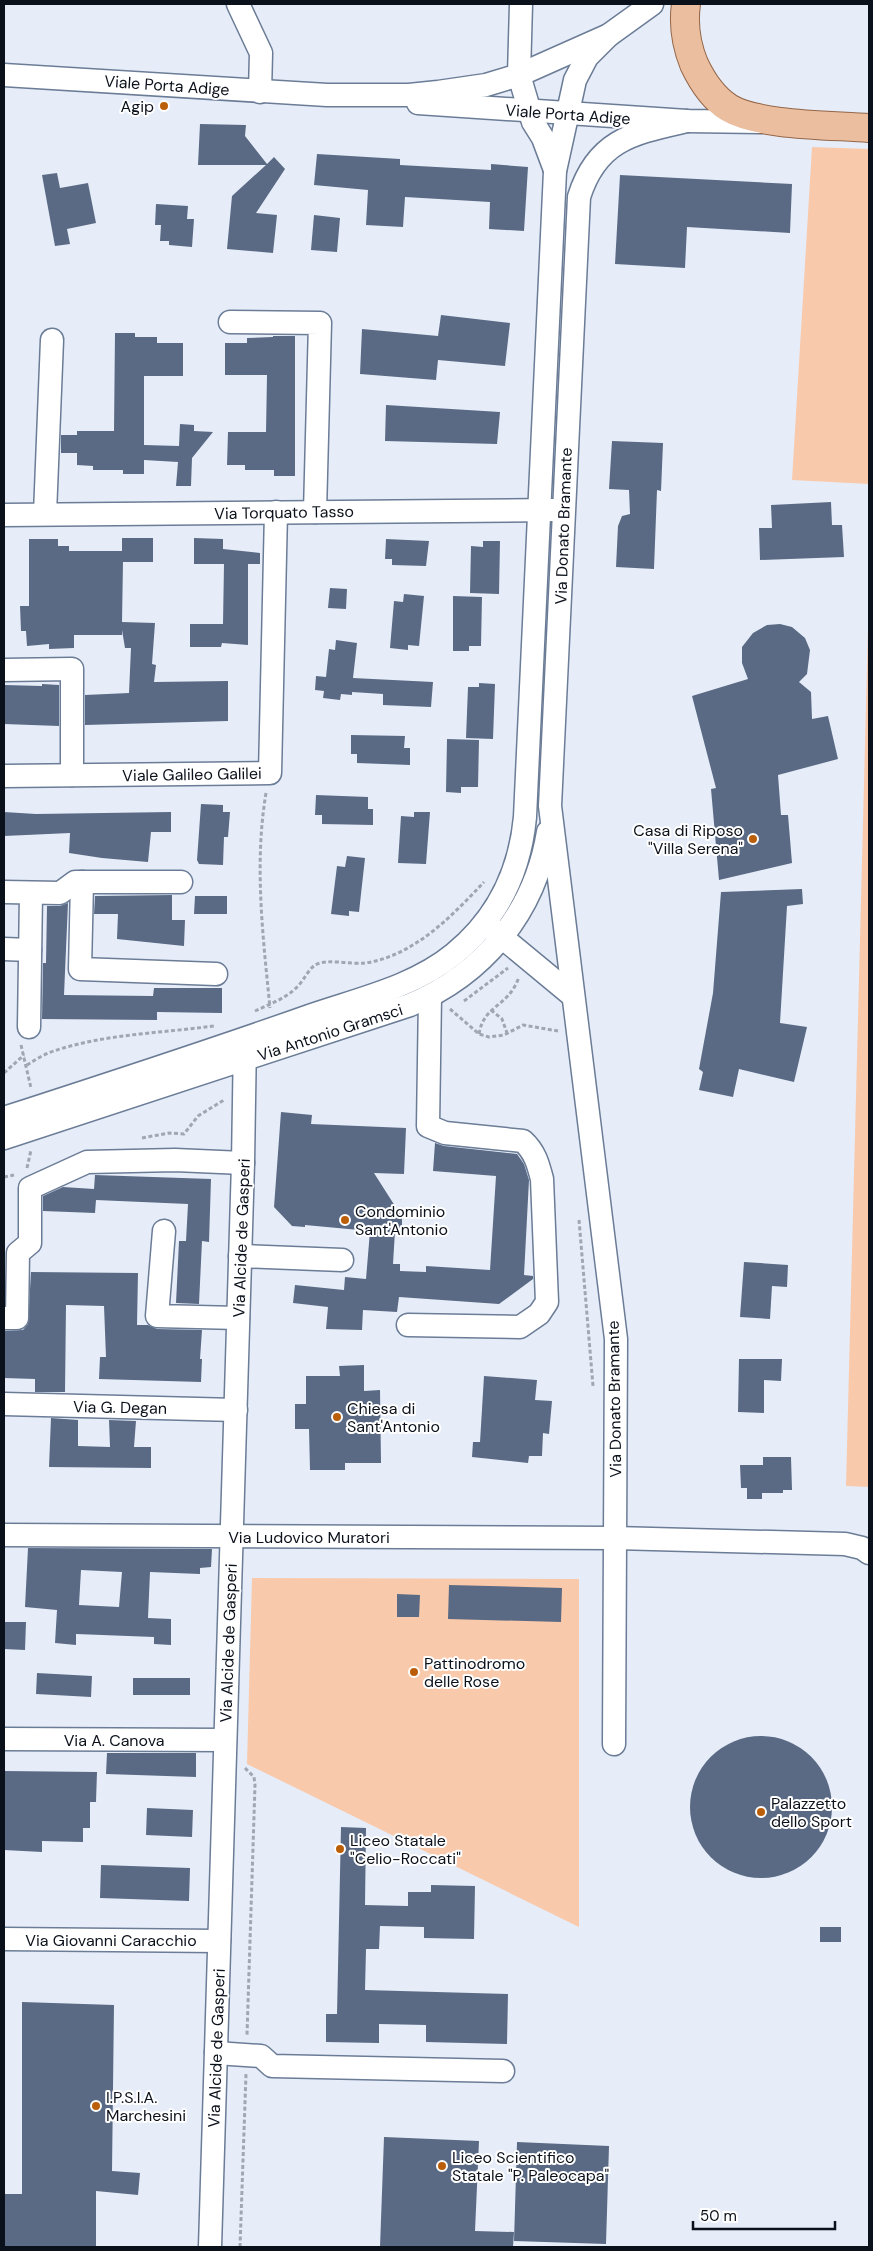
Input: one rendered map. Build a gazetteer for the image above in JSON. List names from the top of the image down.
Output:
{
  "streets": {
    "main road": ["Viale Porta Adige"],
    "street": [
      "Via Torquato Tasso",
      "Via Donato Bramante",
      "Viale Galileo Galilei",
      "Via Antonio Gramsci",
      "Via Alcide de Gasperi",
      "Via G. Degan",
      "Via Ludovico Muratori",
      "Via A. Canova",
      "Via Giovanni Caracchio"
    ]
  },
  "crossings": [
    ["Viale Porta Adige", "Via Donato Bramante"],
    ["Via Torquato Tasso", "Via Donato Bramante"],
    ["Via Torquato Tasso", "Viale Galileo Galilei"],
    ["Via Donato Bramante", "Via Antonio Gramsci"],
    ["Via Donato Bramante", "Via Ludovico Muratori"],
    ["Via Antonio Gramsci", "Via Alcide de Gasperi"],
    ["Via Alcide de Gasperi", "Via G. Degan"],
    ["Via Alcide de Gasperi", "Via Ludovico Muratori"],
    ["Via Alcide de Gasperi", "Via A. Canova"],
    ["Via Alcide de Gasperi", "Via Giovanni Caracchio"]
  ],
  "places": [
    "Agip",
    "Casa di Riposo \"Villa Serena\"",
    "Condominio Sant'Antonio",
    "Chiesa di Sant'Antonio",
    "Pattinodromo delle Rose",
    "Palazzetto dello Sport",
    "Liceo Statale \"Celio-Roccati\"",
    "I.P.S.I.A. Marchesini",
    "Liceo Scientifico Statale \"P. Paleocapa\""
  ],
  "scale_bar": "50 m"
}
